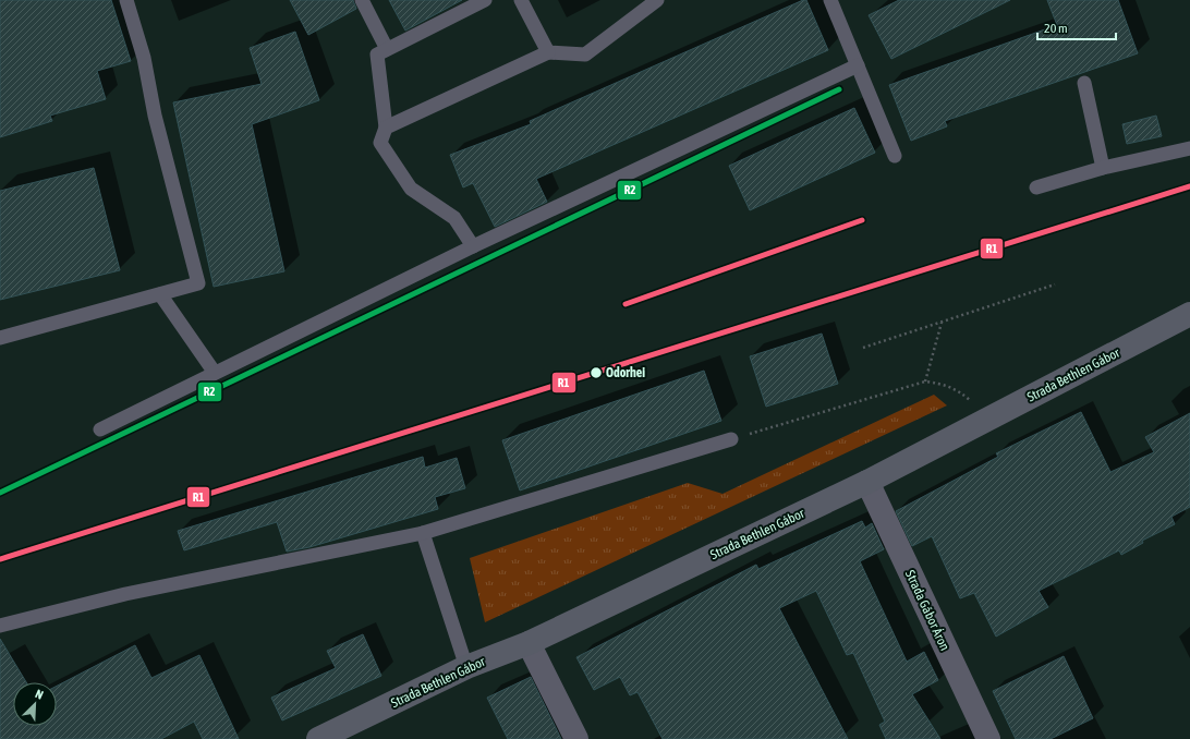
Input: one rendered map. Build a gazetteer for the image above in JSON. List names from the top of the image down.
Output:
{
  "streets": {
    "main road": ["Strada Bethlen Gábor"],
    "street": ["Strada Gábor Áron"]
  },
  "crossings": [
    ["Strada Bethlen Gábor", "Strada Gábor Áron"]
  ],
  "places": ["Odorhei"],
  "lines": ["transit line R2", "transit line R1"],
  "scale_bar": "20 m",
  "north": "top right"
}
